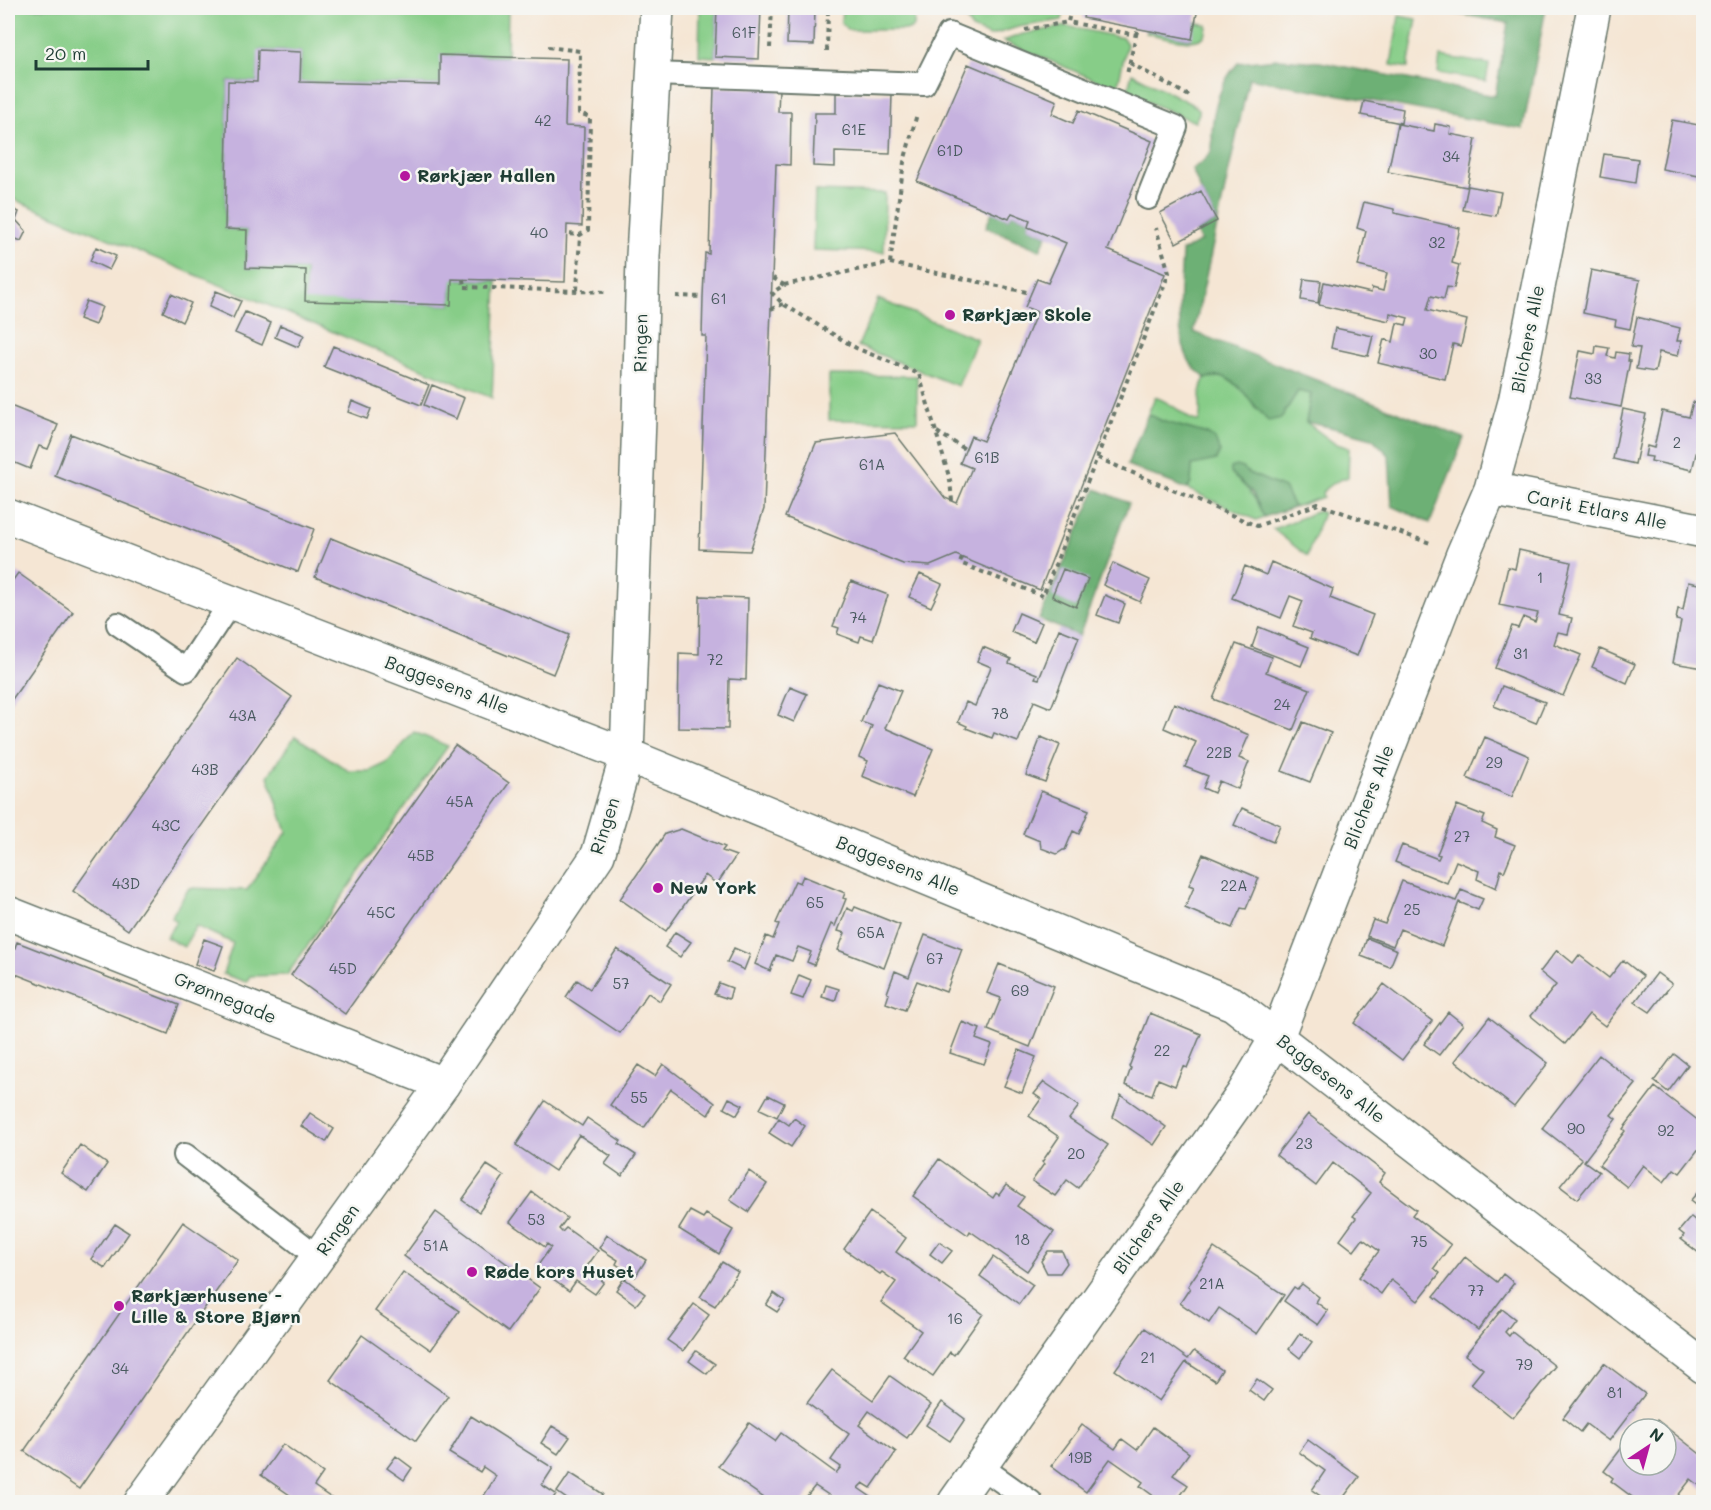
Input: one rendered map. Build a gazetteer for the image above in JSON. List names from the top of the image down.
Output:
{
  "streets": {
    "street": [
      "Blichers Alle",
      "Ringen",
      "Carit Etlars Alle",
      "Baggesens Alle",
      "Grønnegade"
    ]
  },
  "crossings": [
    ["Blichers Alle", "Carit Etlars Alle"],
    ["Blichers Alle", "Baggesens Alle"],
    ["Ringen", "Baggesens Alle"],
    ["Ringen", "Grønnegade"]
  ],
  "places": [
    "Rørkjær Hallen",
    "Rørkjær Skole",
    "New York",
    "Røde kors Huset",
    "Rørkjærhusene - Lille & Store Bjørn"
  ],
  "house_numbers": [
    "61F",
    "42",
    "61E",
    "61D",
    "34",
    "40",
    "32",
    "61",
    "30",
    "33",
    "2",
    "61B",
    "61A",
    "1",
    "74",
    "31",
    "72",
    "24",
    "78",
    "43A",
    "22B",
    "29",
    "43B",
    "45A",
    "43C",
    "27",
    "45B",
    "43D",
    "22A",
    "65",
    "25",
    "45C",
    "65A",
    "67",
    "45D",
    "57",
    "69",
    "22",
    "55",
    "90",
    "92",
    "23",
    "20",
    "53",
    "18",
    "75",
    "51A",
    "21A",
    "77",
    "16",
    "21",
    "79",
    "34",
    "81",
    "19B"
  ],
  "scale_bar": "20 m",
  "north": "top right"
}
